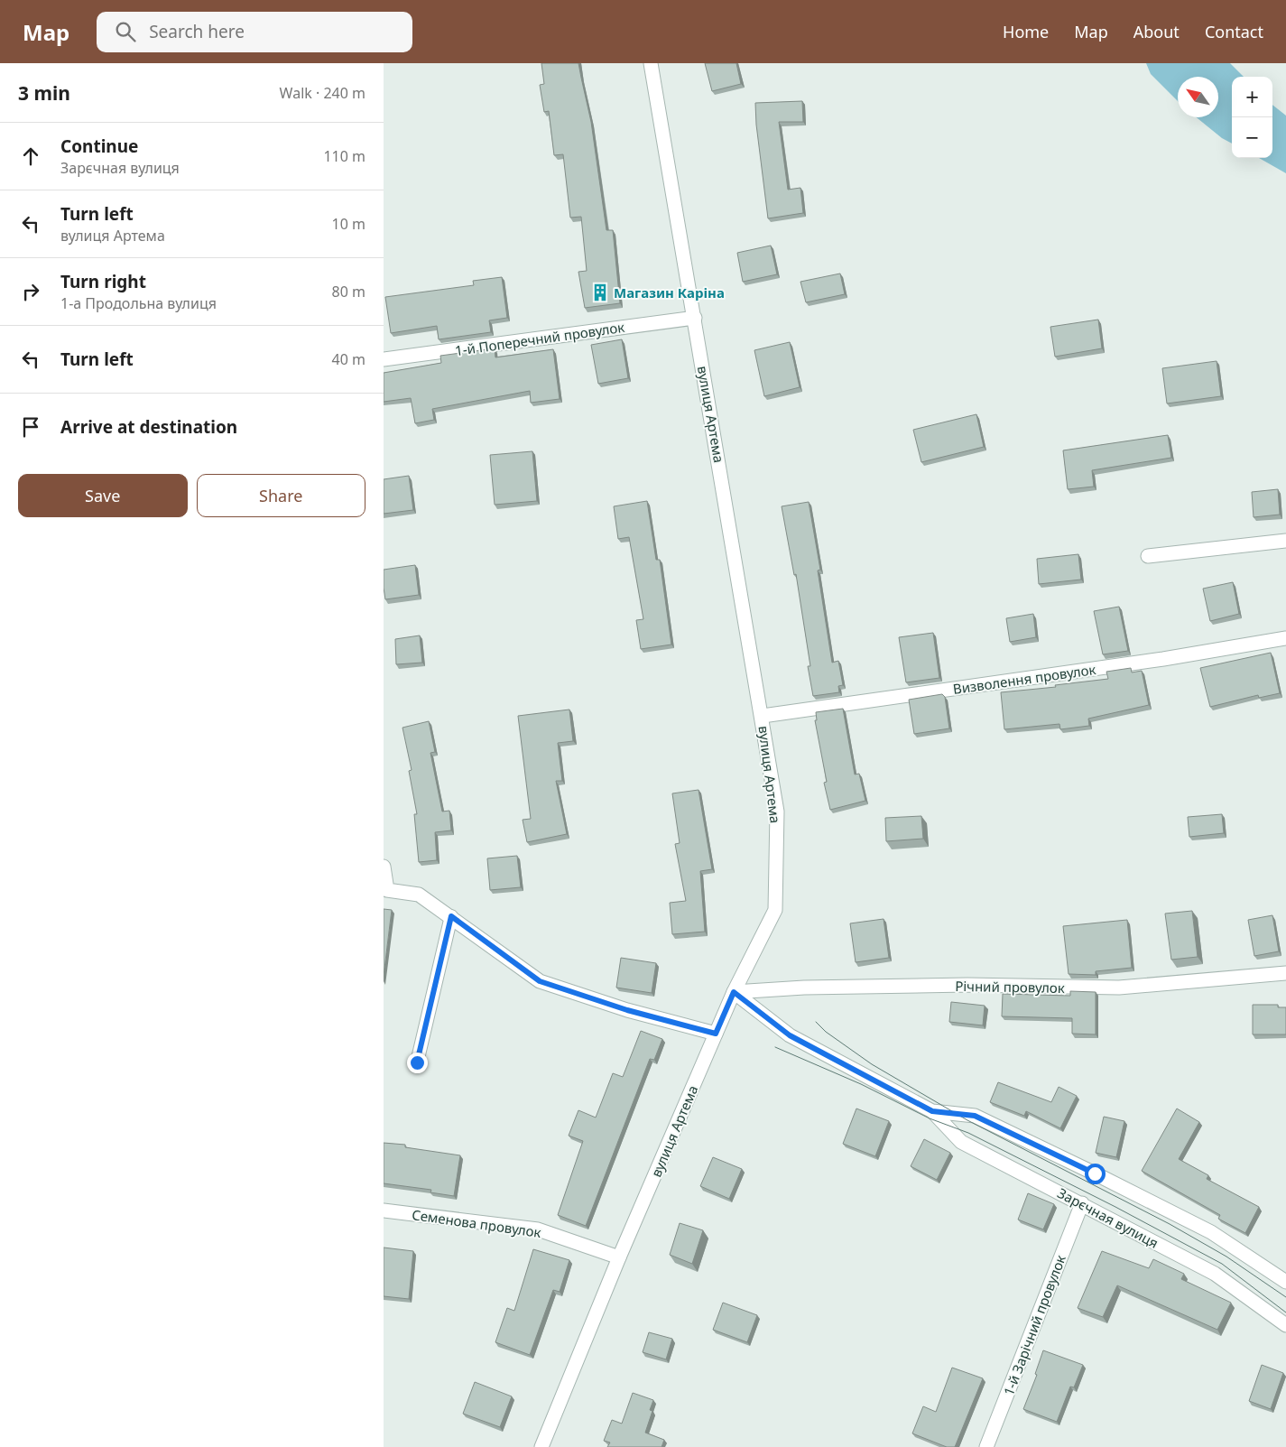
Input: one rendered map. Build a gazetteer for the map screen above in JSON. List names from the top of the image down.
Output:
{
  "streets": {
    "street": [
      "1-й Поперечний провулок",
      "вулиця Артема",
      "Визволення провулок",
      "Річний провулок",
      "Зарєчная вулиця",
      "Семенова провулок",
      "1-й Зарічний провулок"
    ]
  },
  "crossings": [
    ["1-й Поперечний провулок", "вулиця Артема"],
    ["вулиця Артема", "Визволення провулок"],
    ["вулиця Артема", "Річний провулок"],
    ["вулиця Артема", "Зарєчная вулиця"],
    ["вулиця Артема", "Семенова провулок"],
    ["Річний провулок", "Зарєчная вулиця"],
    ["Зарєчная вулиця", "1-й Зарічний провулок"]
  ],
  "places": {
    "building": ["Магазин Каріна"]
  },
  "north": "top left",
  "page": {
    "header": "Map",
    "search": "Search here",
    "nav": [
      "Home",
      "Map",
      "About",
      "Contact"
    ],
    "heading": ["3 min", "Walk · 240 m"],
    "map_buttons": ["+", "−"],
    "list": [
      ["Continue", "Зарєчная вулиця", "110 m"],
      ["Turn left", "вулиця Артема", "10 m"],
      ["Turn right", "1-а Продольна вулиця", "80 m"],
      ["Turn left", "40 m"],
      "Arrive at destination"
    ],
    "buttons": ["Save", "Share"]
  }
}
